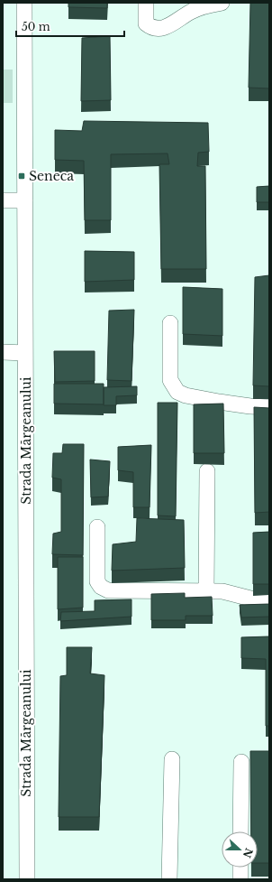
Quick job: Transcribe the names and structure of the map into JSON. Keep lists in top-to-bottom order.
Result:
{
  "streets": {
    "street": ["Strada Mărgeanului"]
  },
  "places": {
    "transit": ["Seneca"]
  },
  "scale_bar": "50 m",
  "north": "right"
}
